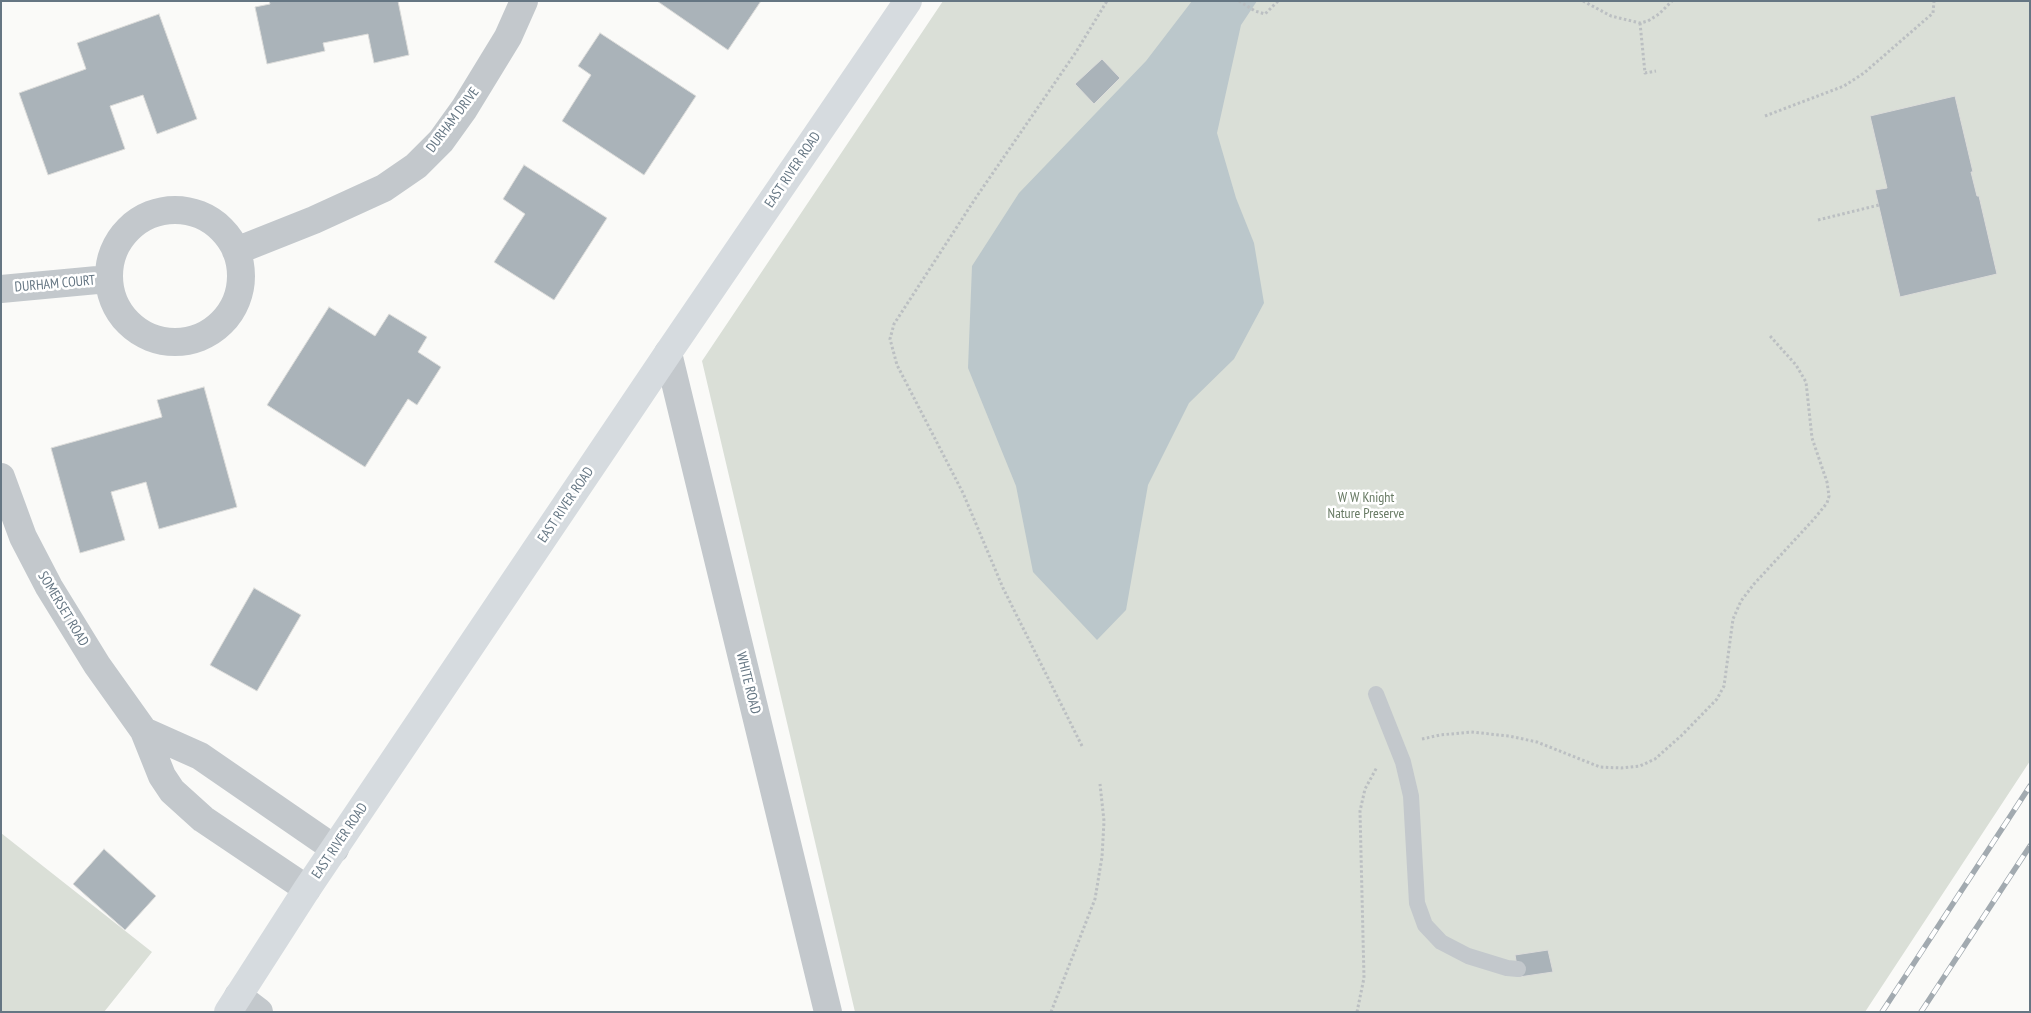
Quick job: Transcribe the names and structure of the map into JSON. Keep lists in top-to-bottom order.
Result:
{
  "streets": {
    "main road": ["EAST RIVER ROAD"],
    "street": [
      "DURHAM DRIVE",
      "DURHAM COURT",
      "SOMERSET ROAD",
      "WHITE ROAD"
    ]
  },
  "crossings": [
    ["DURHAM DRIVE", "DURHAM COURT"],
    ["EAST RIVER ROAD", "SOMERSET ROAD"],
    ["EAST RIVER ROAD", "WHITE ROAD"]
  ],
  "parks": ["W W Knight Nature Preserve"]
}
